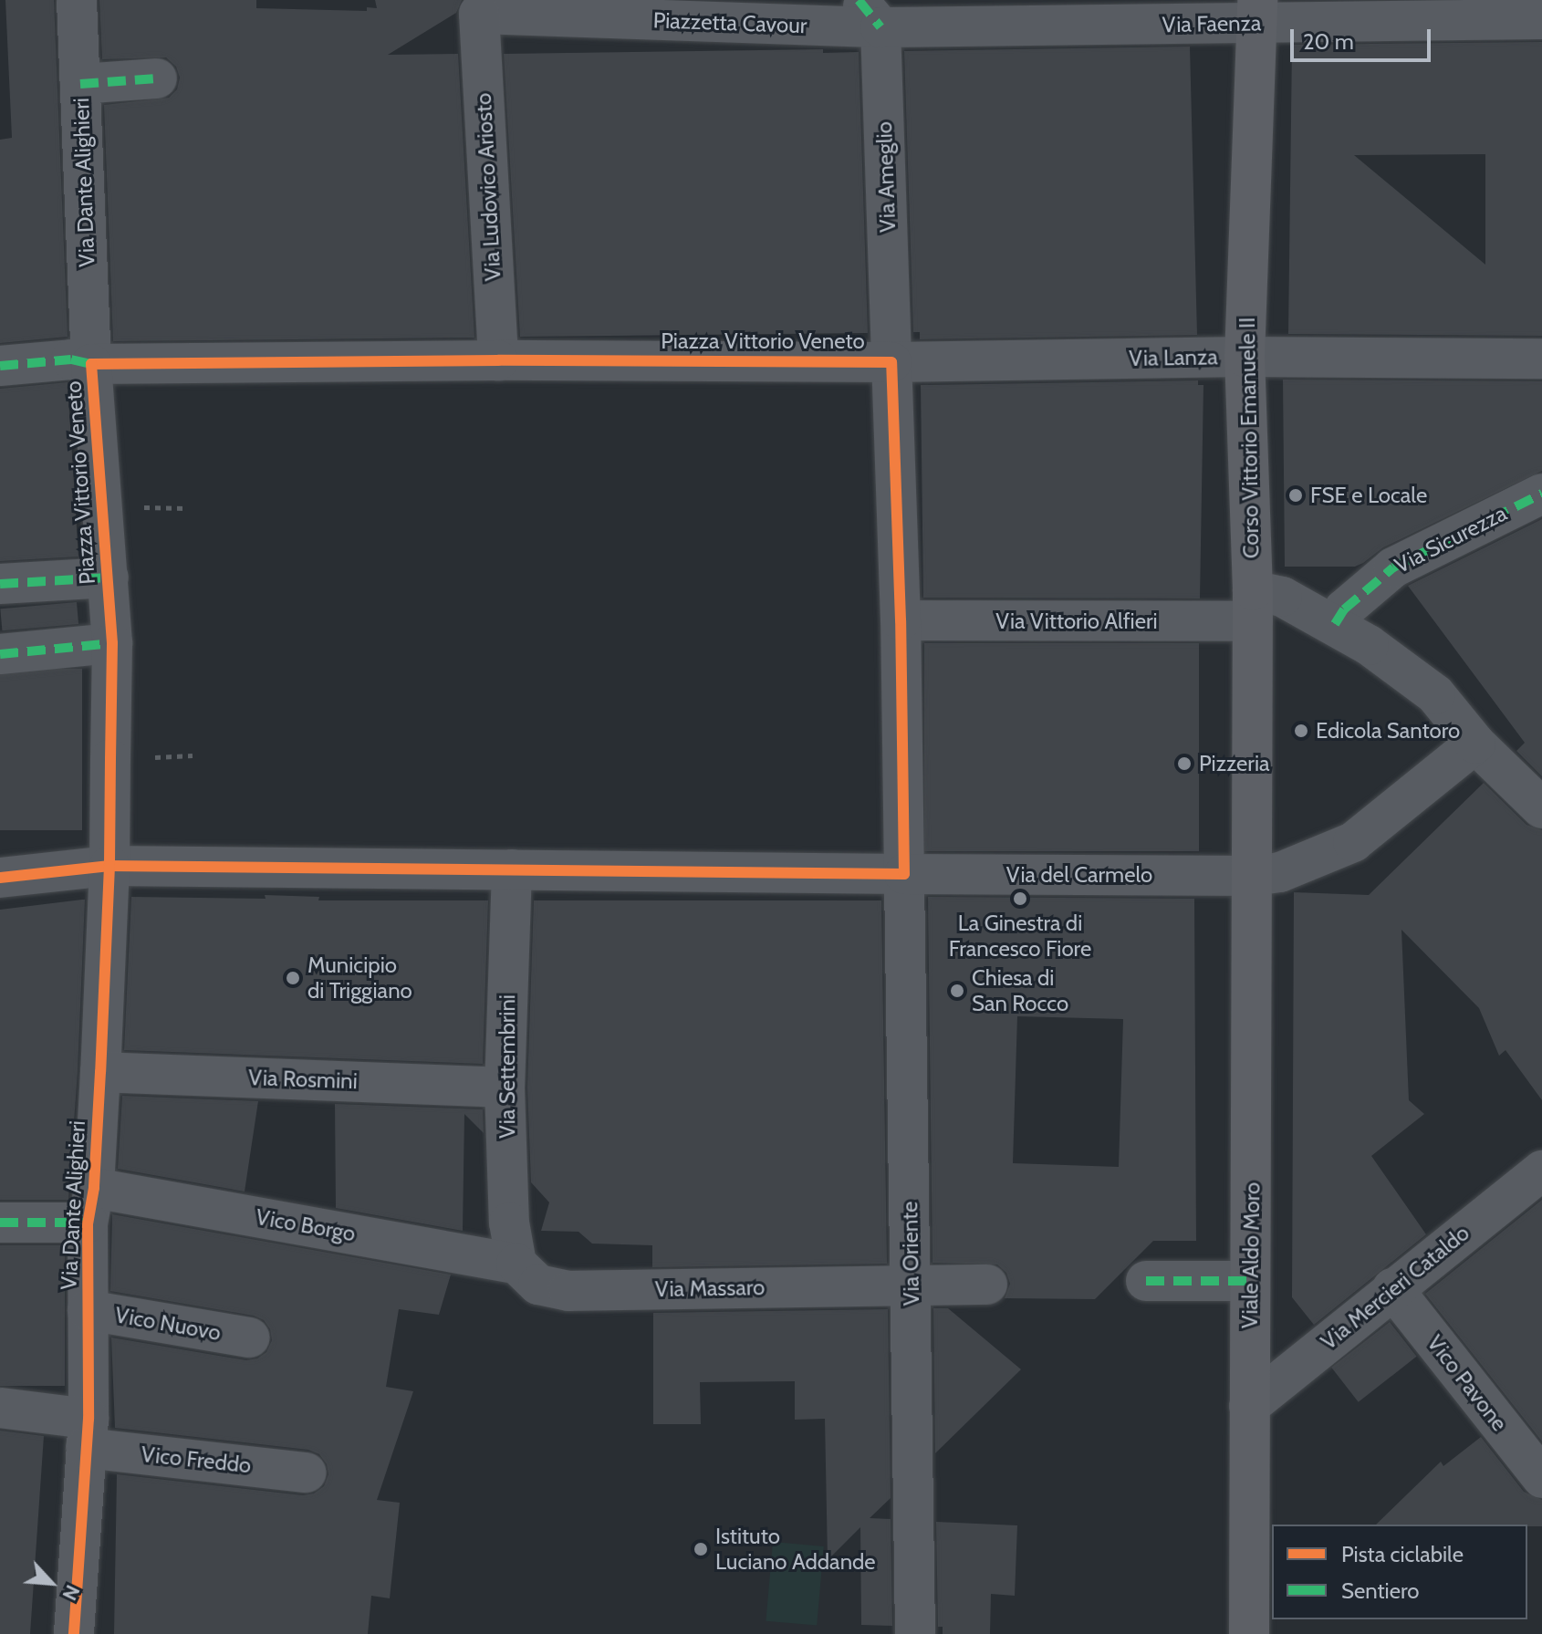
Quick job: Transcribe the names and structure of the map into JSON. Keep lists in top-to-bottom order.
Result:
{
  "streets": {
    "street": [
      "Piazzetta Cavour",
      "Via Faenza",
      "Via Ameglio",
      "Via Dante Alighieri",
      "Via Ludovico Ariosto",
      "Piazza Vittorio Veneto",
      "Via Lanza",
      "Corso Vittorio Emanuele II",
      "Via Sicurezza",
      "Via Vittorio Alfieri",
      "Via del Carmelo",
      "Via Settembrini",
      "Via Rosmini",
      "Vico Borgo",
      "Via Oriente",
      "Viale Aldo Moro",
      "Via Mercieri Cataldo",
      "Via Massaro",
      "Vico Nuovo",
      "Vico Pavone",
      "Vico Freddo"
    ]
  },
  "crossings": [
    ["Piazzetta Cavour", "Via Faenza"],
    ["Piazzetta Cavour", "Via Ameglio"],
    ["Piazzetta Cavour", "Via Ludovico Ariosto"],
    ["Via Faenza", "Via Ameglio"],
    ["Via Faenza", "Corso Vittorio Emanuele II"],
    ["Via Ameglio", "Piazza Vittorio Veneto"],
    ["Via Ameglio", "Via Lanza"],
    ["Via Dante Alighieri", "Piazza Vittorio Veneto"],
    ["Via Dante Alighieri", "Via Rosmini"],
    ["Via Dante Alighieri", "Vico Borgo"],
    ["Via Dante Alighieri", "Vico Nuovo"],
    ["Via Dante Alighieri", "Vico Freddo"],
    ["Via Ludovico Ariosto", "Piazza Vittorio Veneto"],
    ["Piazza Vittorio Veneto", "Via Lanza"],
    ["Piazza Vittorio Veneto", "Via Vittorio Alfieri"],
    ["Piazza Vittorio Veneto", "Via del Carmelo"],
    ["Piazza Vittorio Veneto", "Via Oriente"],
    ["Via Lanza", "Corso Vittorio Emanuele II"],
    ["Corso Vittorio Emanuele II", "Via Vittorio Alfieri"],
    ["Corso Vittorio Emanuele II", "Via del Carmelo"],
    ["Corso Vittorio Emanuele II", "Viale Aldo Moro"],
    ["Via Sicurezza", "Via Vittorio Alfieri"],
    ["Via Vittorio Alfieri", "Via del Carmelo"],
    ["Via del Carmelo", "Via Oriente"],
    ["Via del Carmelo", "Viale Aldo Moro"],
    ["Via Settembrini", "Via Rosmini"],
    ["Via Settembrini", "Vico Borgo"],
    ["Via Settembrini", "Via Massaro"],
    ["Vico Borgo", "Via Massaro"],
    ["Via Oriente", "Via Massaro"],
    ["Viale Aldo Moro", "Via Mercieri Cataldo"],
    ["Via Mercieri Cataldo", "Vico Pavone"]
  ],
  "places": [
    "FSE e Locale",
    "Edicola Santoro",
    "Pizzeria",
    "La Ginestra di Francesco Fiore",
    "Municipio di Triggiano",
    "Chiesa di San Rocco",
    "Istituto Luciano Addande"
  ],
  "legend": ["Pista ciclabile", "Sentiero"],
  "scale_bar": "20 m",
  "north": "bottom right"
}
